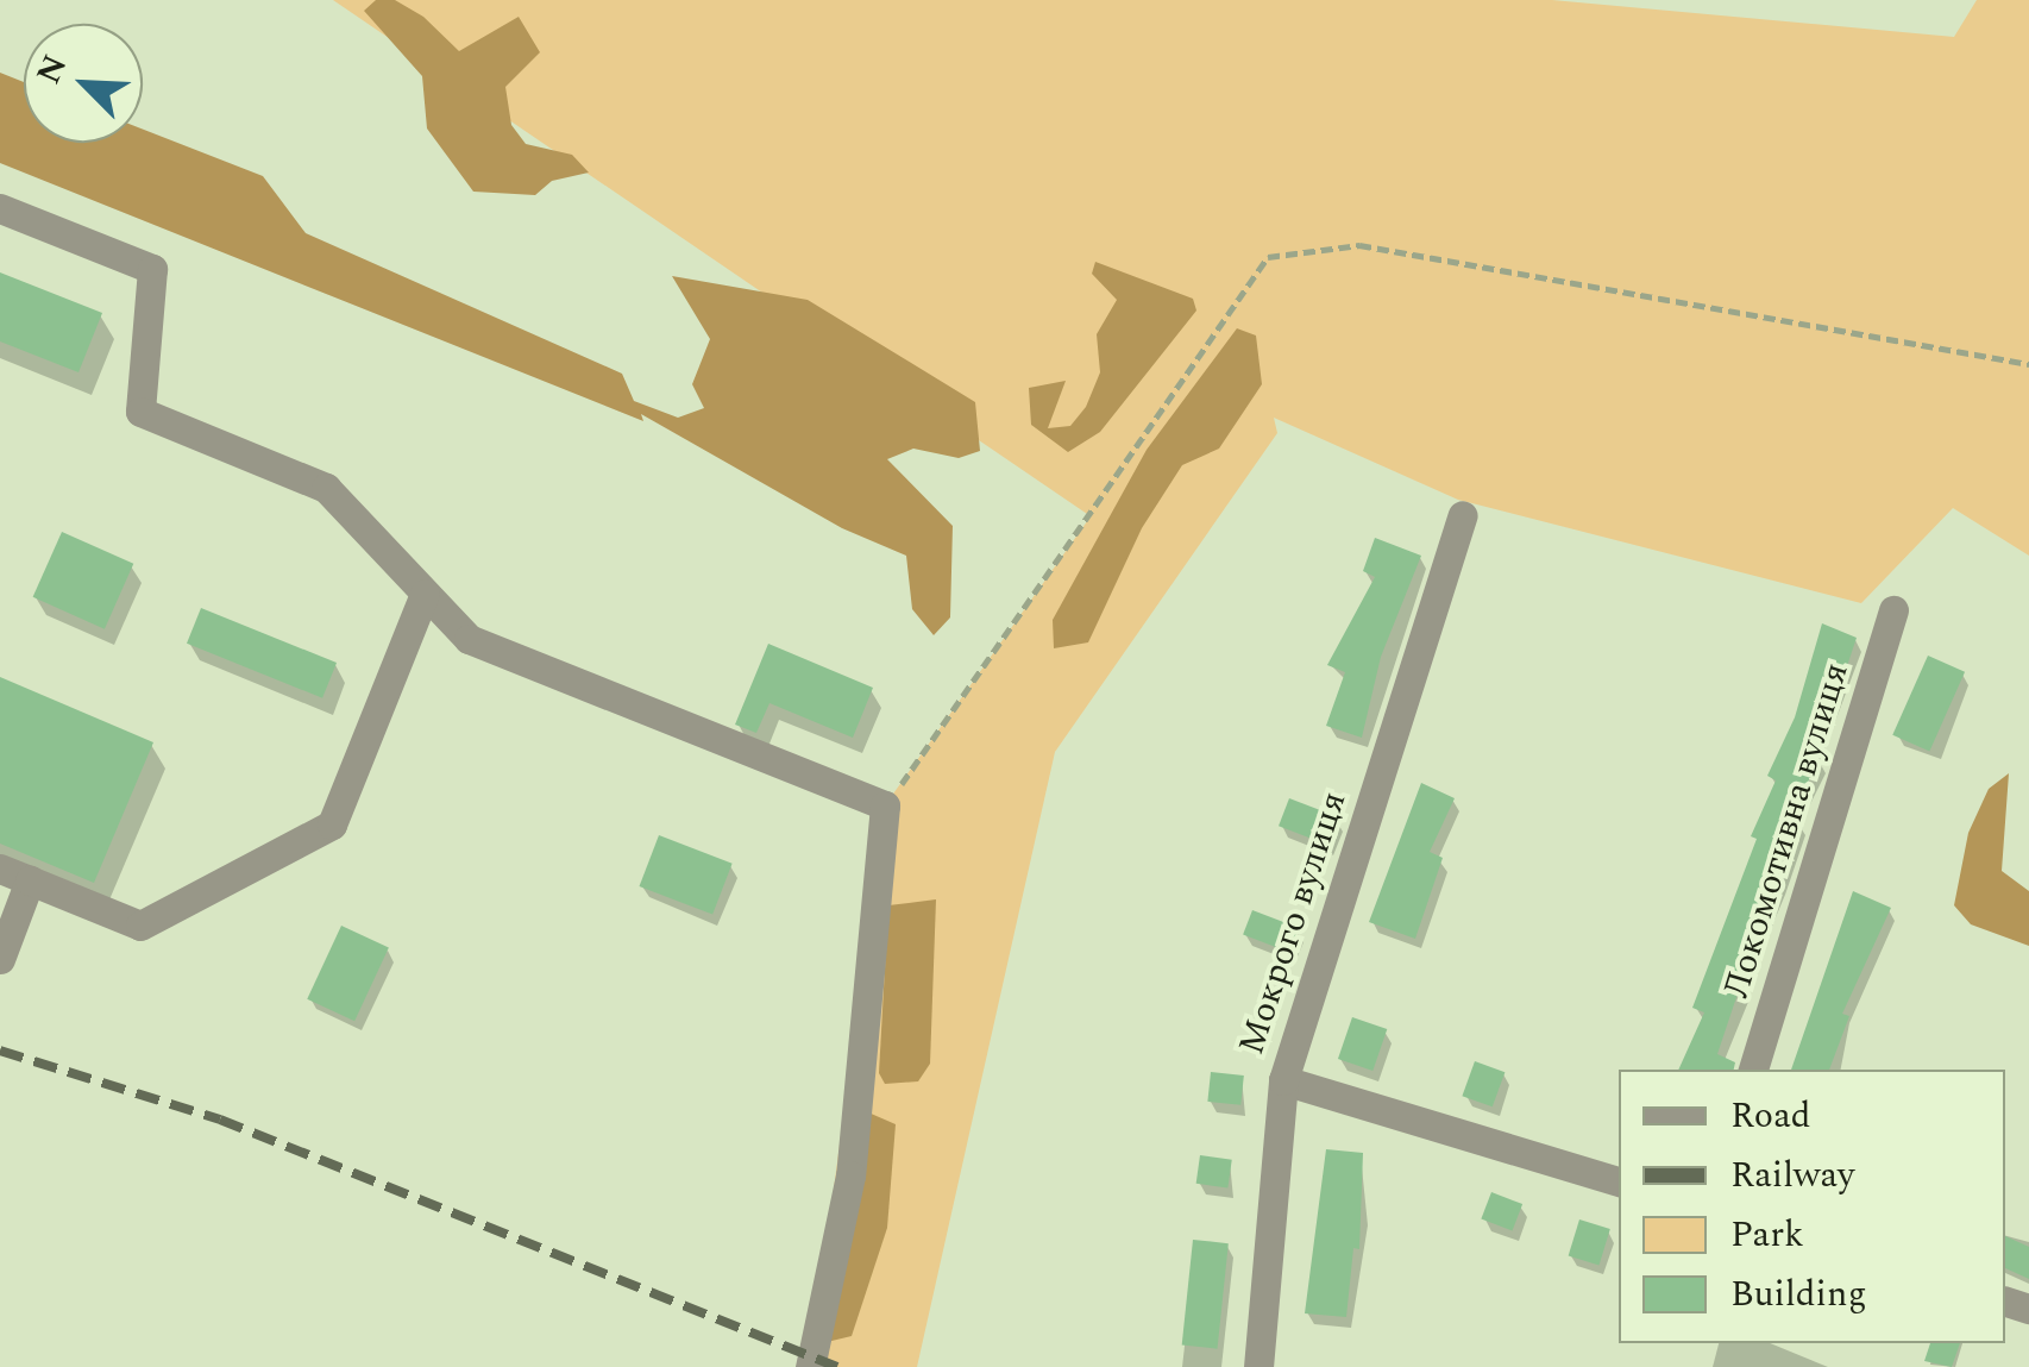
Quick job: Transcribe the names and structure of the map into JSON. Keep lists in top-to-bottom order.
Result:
{
  "streets": {
    "street": ["Локомотивна вулиця", "Мокрого вулиця"]
  },
  "legend": [
    "Road",
    "Railway",
    "Park",
    "Building"
  ],
  "north": "top left"
}
